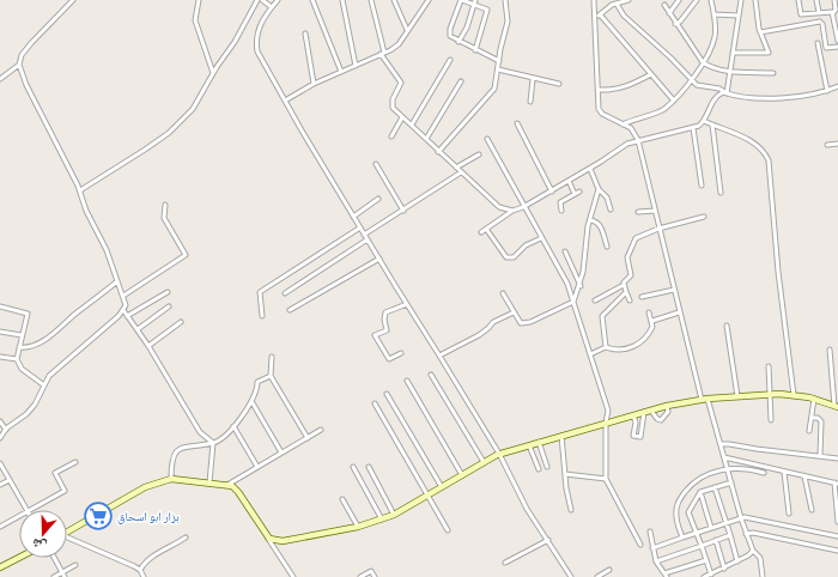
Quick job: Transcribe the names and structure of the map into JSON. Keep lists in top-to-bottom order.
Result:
{
  "places": {
    "supermarket": ["بزار ابو اسحاق"]
  },
  "north": "bottom"
}
